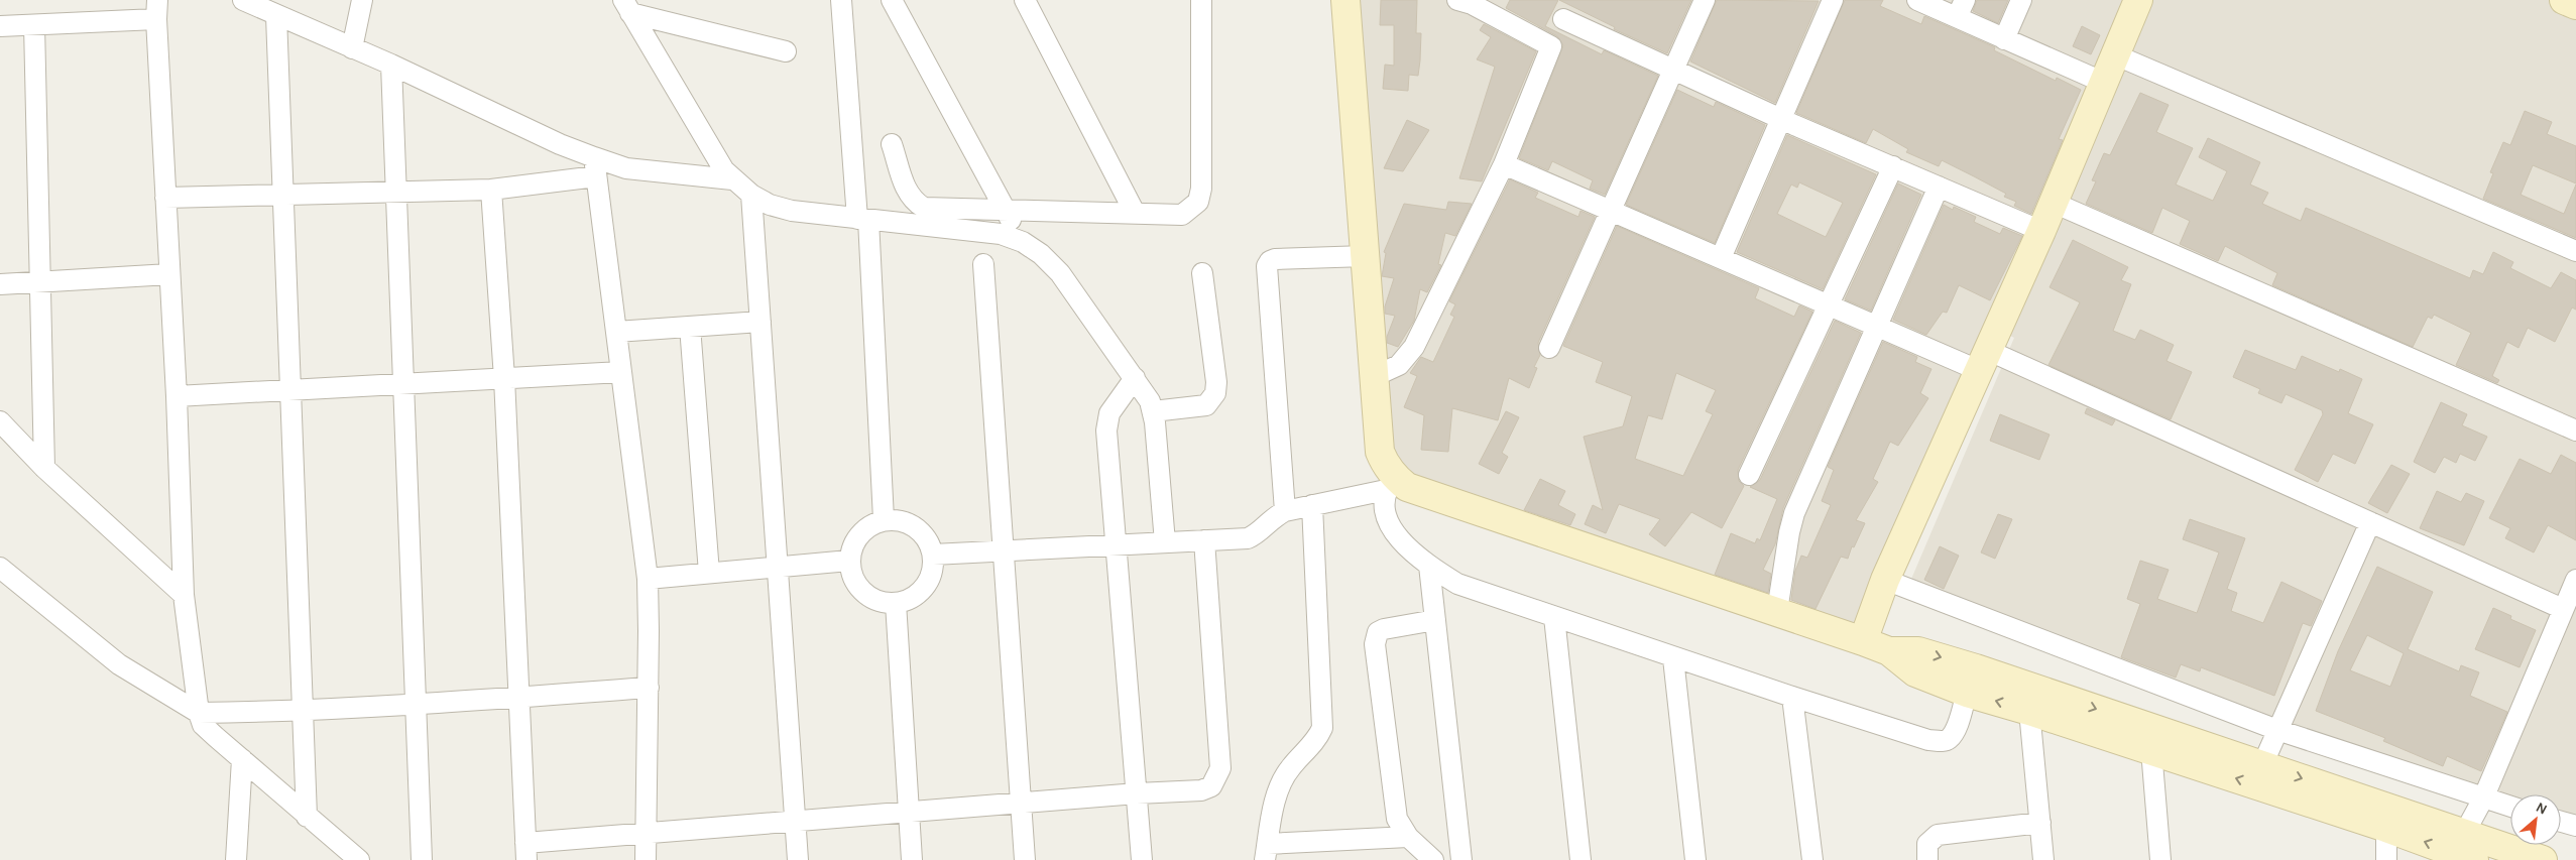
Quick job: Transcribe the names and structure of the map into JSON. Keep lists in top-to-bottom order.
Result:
{
  "north": "top right"
}
